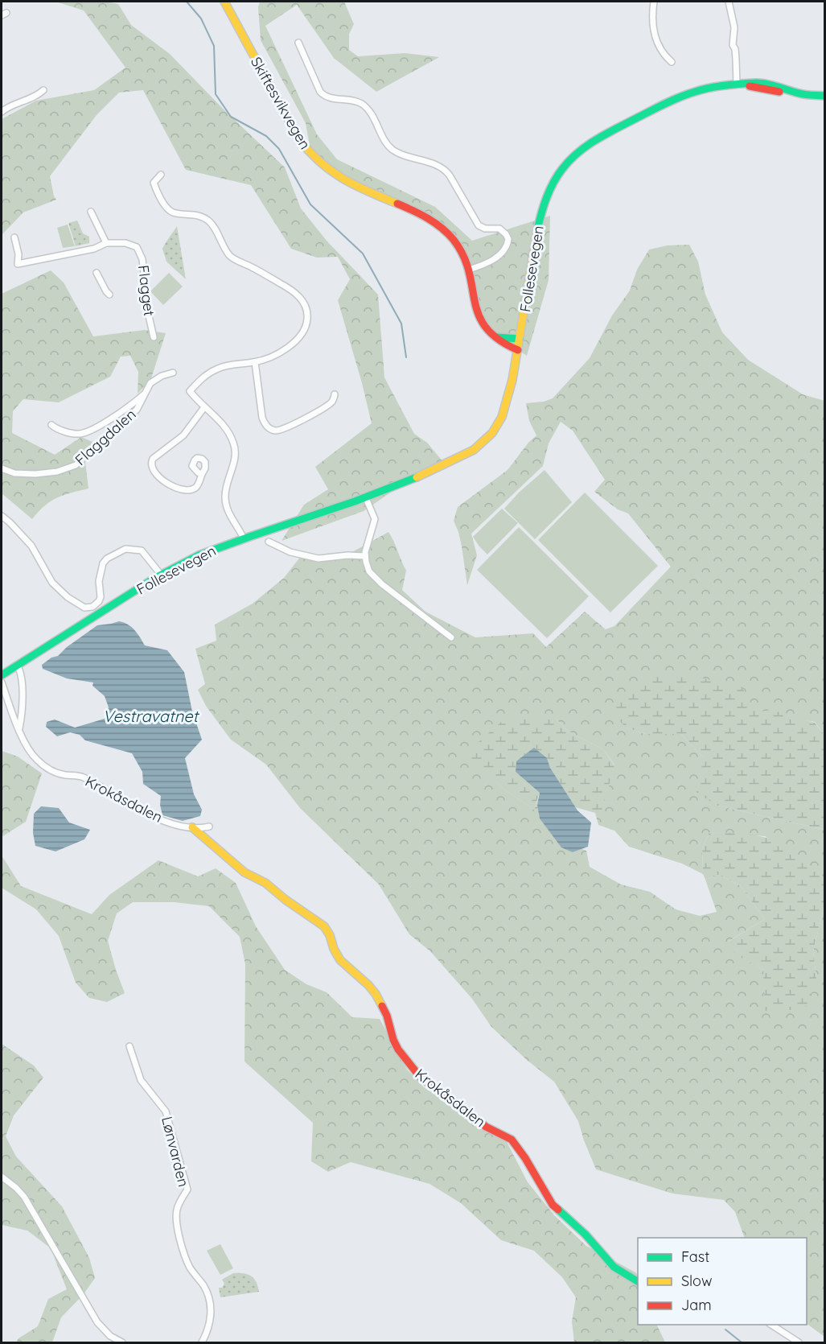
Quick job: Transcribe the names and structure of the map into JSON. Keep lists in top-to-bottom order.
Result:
{
  "streets": {
    "main road": ["Skiftesvikvegen", "Follesevegen", "Krokåsdalen"],
    "street": ["Flagget", "Flaggdalen", "Lønvarden"]
  },
  "crossings": [
    ["Skiftesvikvegen", "Follesevegen"]
  ],
  "water": ["Vestravatnet"],
  "legend": ["Fast", "Slow", "Jam"]
}
